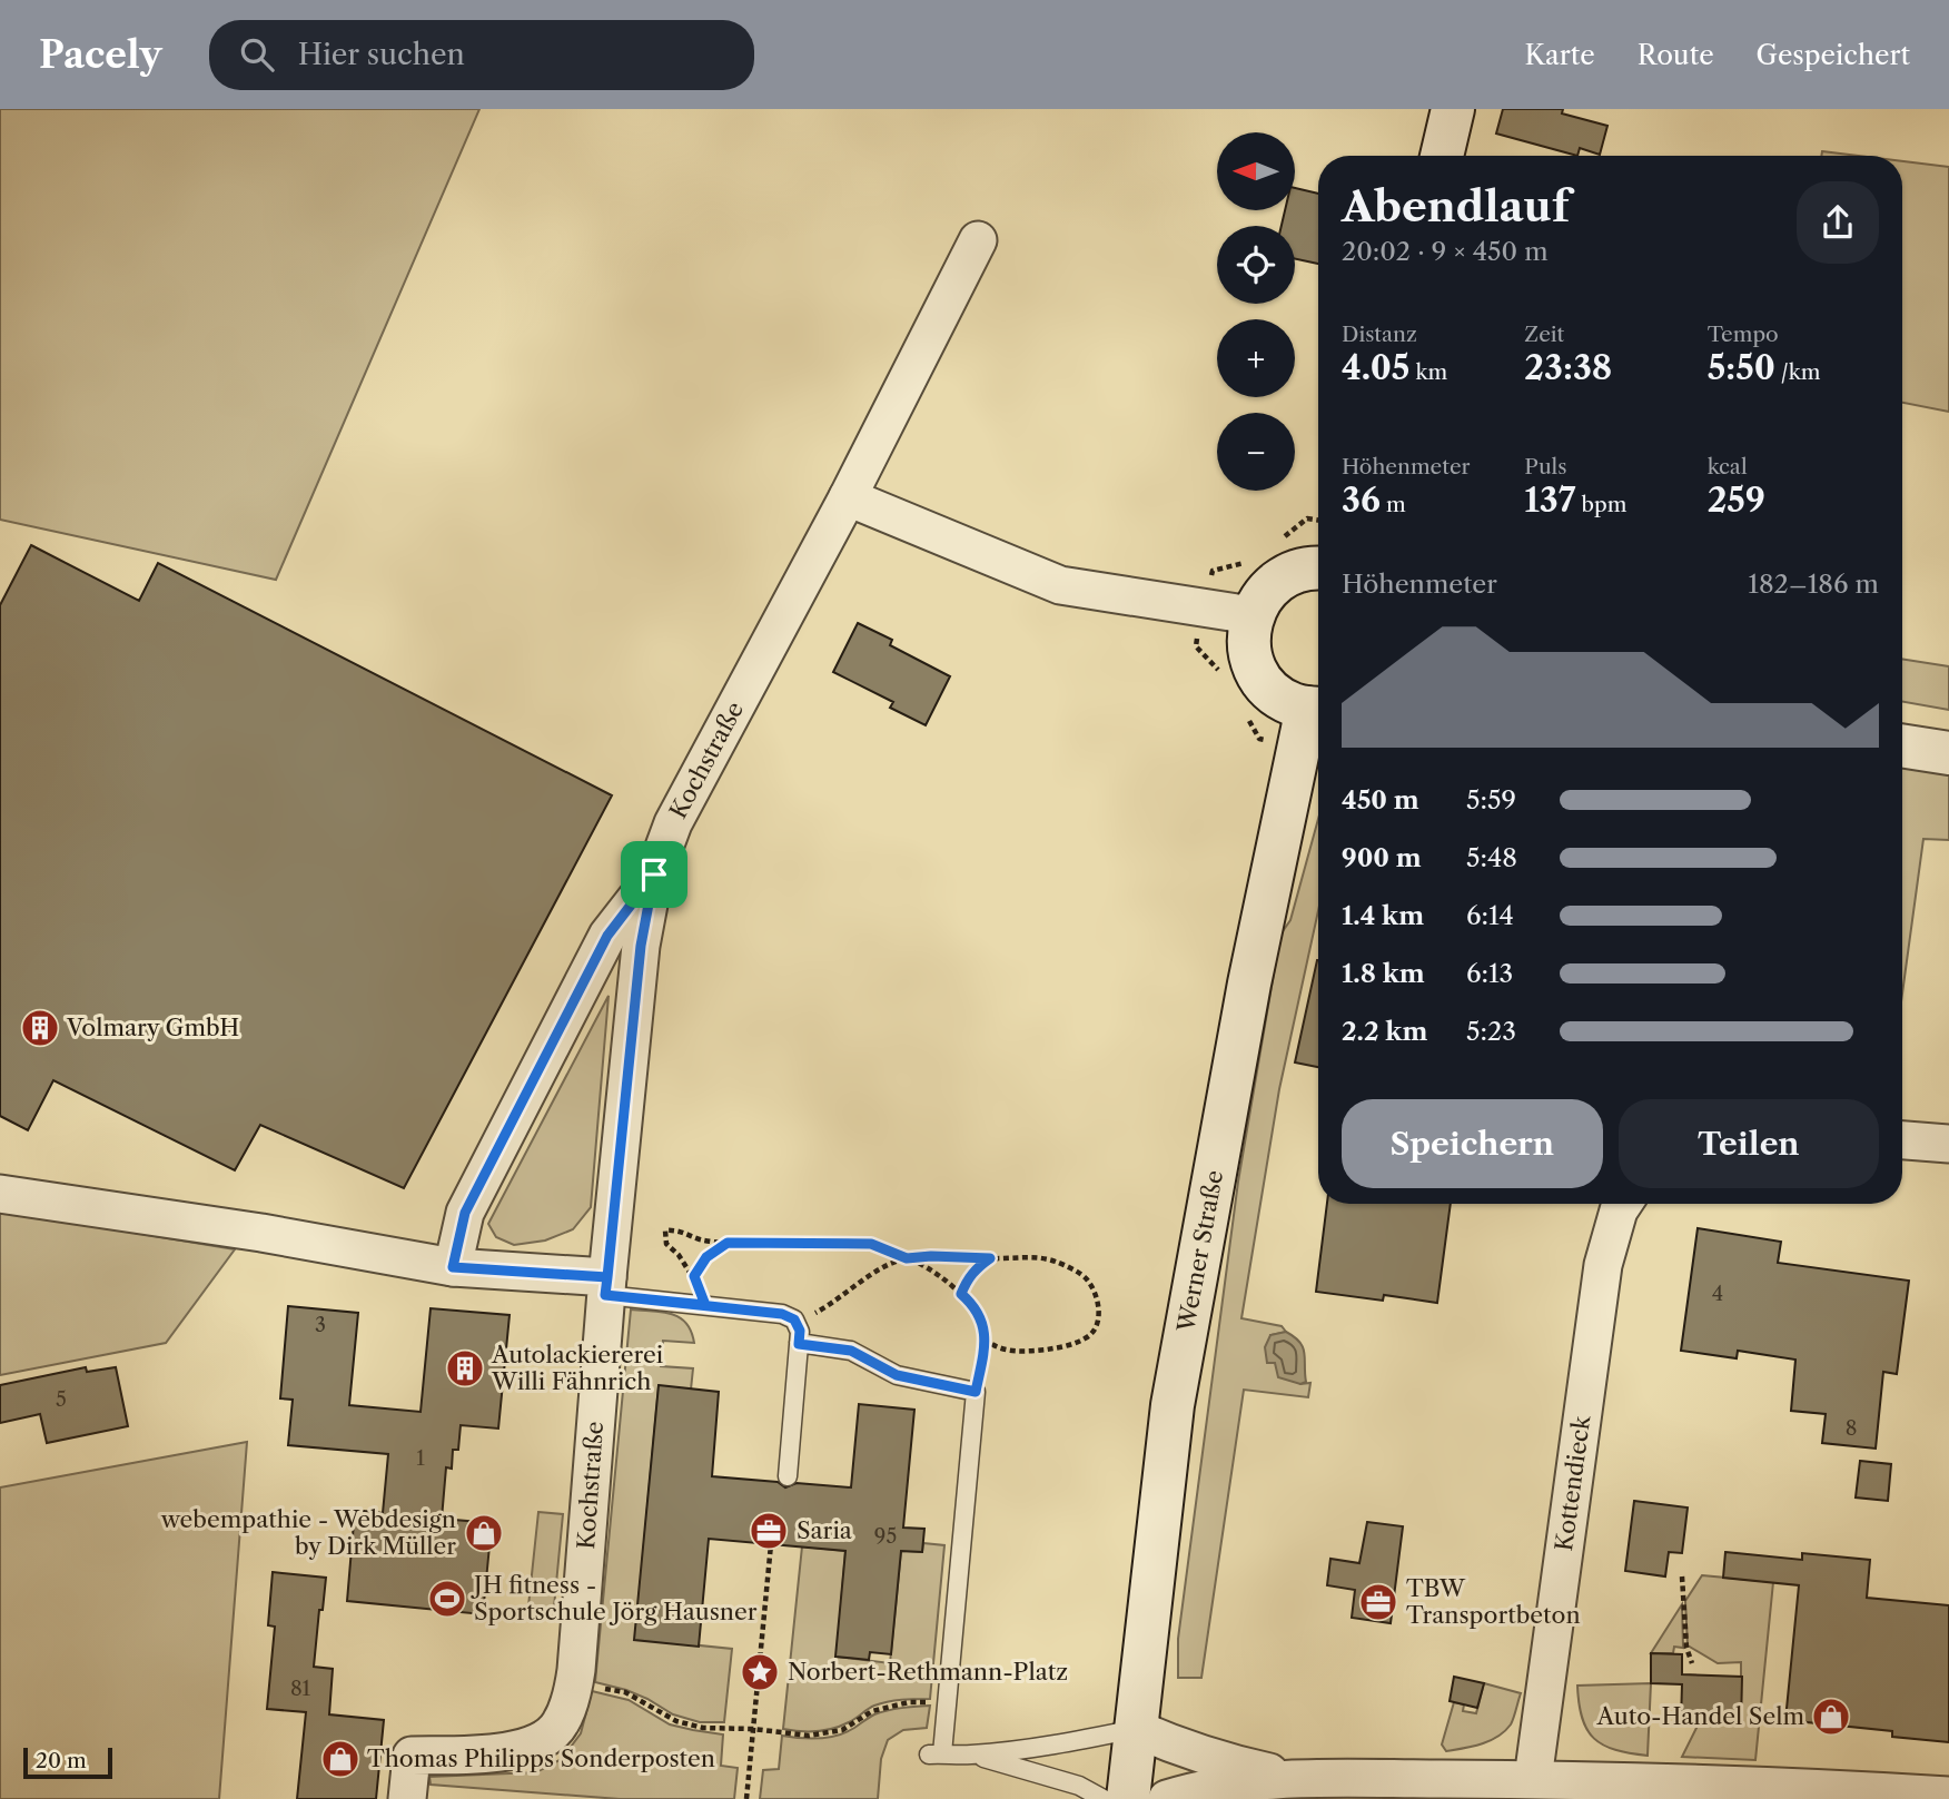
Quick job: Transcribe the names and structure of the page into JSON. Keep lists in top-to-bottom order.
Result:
{
  "streets": {
    "main road": ["Werner Straße"],
    "street": ["Kochstraße", "Kottendieck"]
  },
  "places": {
    "building": ["Volmary GmbH", "Autolackiererei Willi Fähnrich"],
    "office": ["Saria", "TBW Transportbeton"],
    "shop": ["webempathie - Webdesign by Dirk Müller", "Auto-Handel Selm", "Thomas Philipps Sonderposten"],
    "sports": ["JH fitness - Sportschule Jörg Hausner"],
    "place": ["Norbert-Rethmann-Platz"]
  },
  "house_numbers": [
    "4",
    "3",
    "5",
    "8",
    "1",
    "95",
    "81"
  ],
  "scale_bar": "20 m",
  "north": "left",
  "page": {
    "header": "Pacely",
    "search": "Hier suchen",
    "nav": ["Karte", "Route", "Gespeichert"],
    "map_buttons": ["+", "−"],
    "heading": ["Abendlauf", "20:02 · 9 × 450 m"],
    "stats": [
      ["Distanz", "4.05 km"],
      ["Zeit", "23:38"],
      ["Tempo", "5:50 /km"],
      ["Höhenmeter", "36 m"],
      ["Puls", "137 bpm"],
      ["kcal", "259"]
    ],
    "chart": ["Höhenmeter", "182–186 m"],
    "list": [
      {
        "name": "450 m",
        "note": "5:59"
      },
      {
        "name": "900 m",
        "note": "5:48"
      },
      {
        "name": "1.4 km",
        "note": "6:14"
      },
      {
        "name": "1.8 km",
        "note": "6:13"
      },
      {
        "name": "2.2 km",
        "note": "5:23"
      }
    ],
    "buttons": ["Speichern", "Teilen"],
    "scale": "20 m"
  }
}
